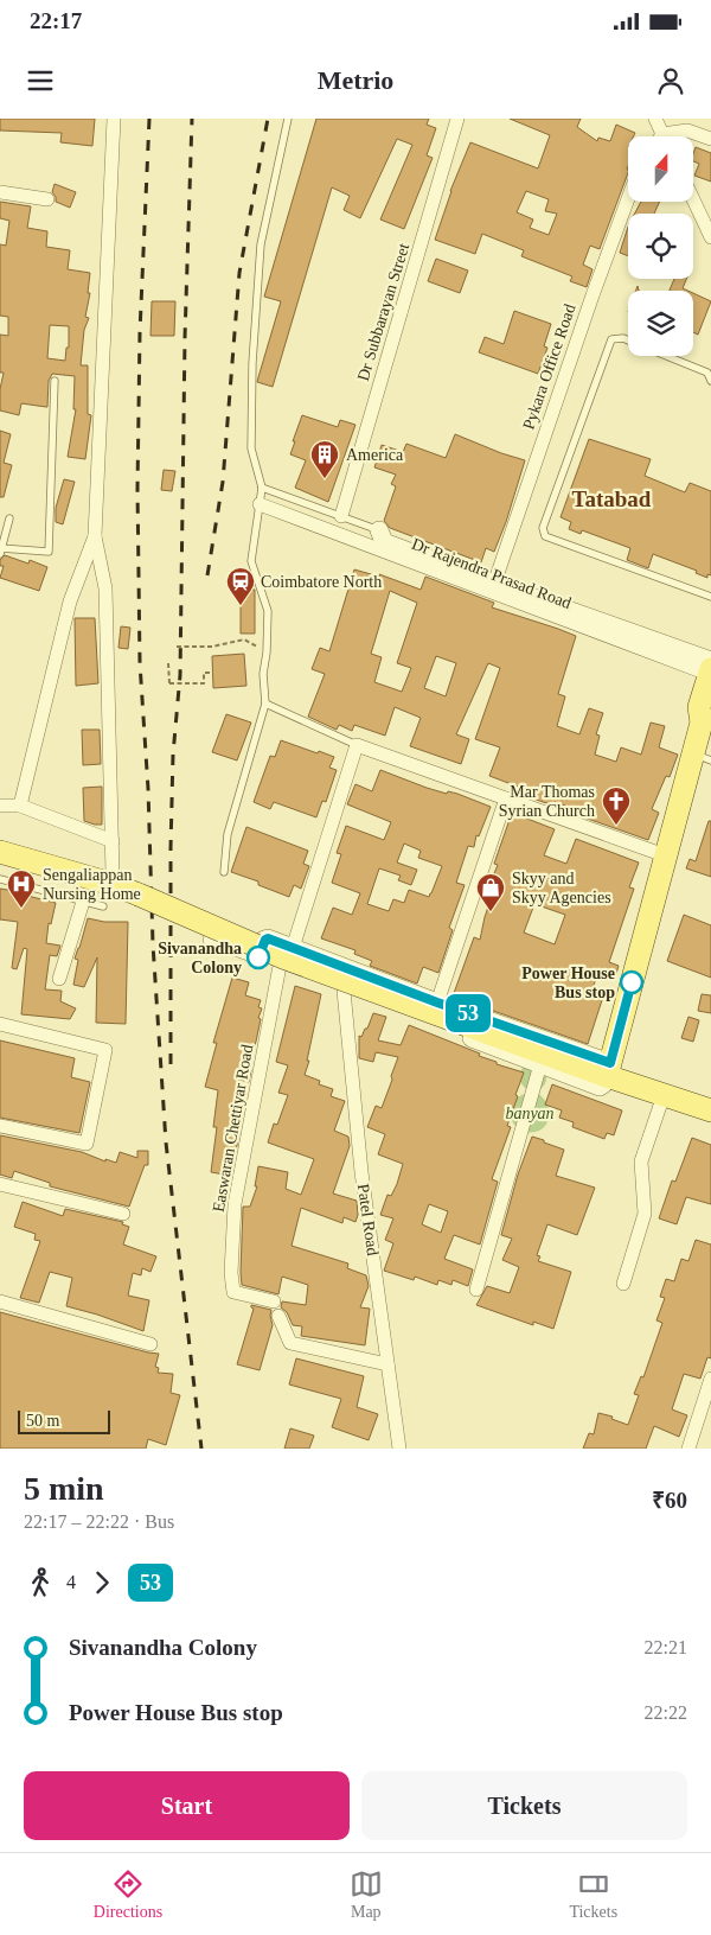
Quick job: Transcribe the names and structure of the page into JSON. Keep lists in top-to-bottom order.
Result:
{
  "streets": {
    "street": [
      "Dr Subbarayan Street",
      "Pykara Office Road",
      "Dr Rajendra Prasad Road",
      "Easwaran Chettiyar Road",
      "Patel Road"
    ]
  },
  "districts": ["Tatabad"],
  "parks": ["banyan"],
  "places": {
    "building": ["America"],
    "station": ["Coimbatore North"],
    "church": ["Mar Thomas Syrian Church"],
    "hospital": ["Sengaliappan Nursing Home"],
    "shop": ["Skyy and Skyy Agencies"],
    "other": ["Sivanandha Colony", "Power House Bus stop"]
  },
  "lines": ["bus line 53"],
  "scale_bar": "50 m",
  "north": "top",
  "page": {
    "status": "22:17",
    "header": "Metrio",
    "on_map": "53",
    "scale": "50 m",
    "heading": ["5 min", "22:17 – 22:22 · Bus", "₹60"],
    "legs": ["4", "53"],
    "list": [
      {
        "name": "Sivanandha Colony",
        "value": "22:21"
      },
      {
        "name": "Power House Bus stop",
        "value": "22:22"
      }
    ],
    "buttons": ["Start", "Tickets"],
    "tabs": ["Directions", "Map", "Tickets"]
  }
}
